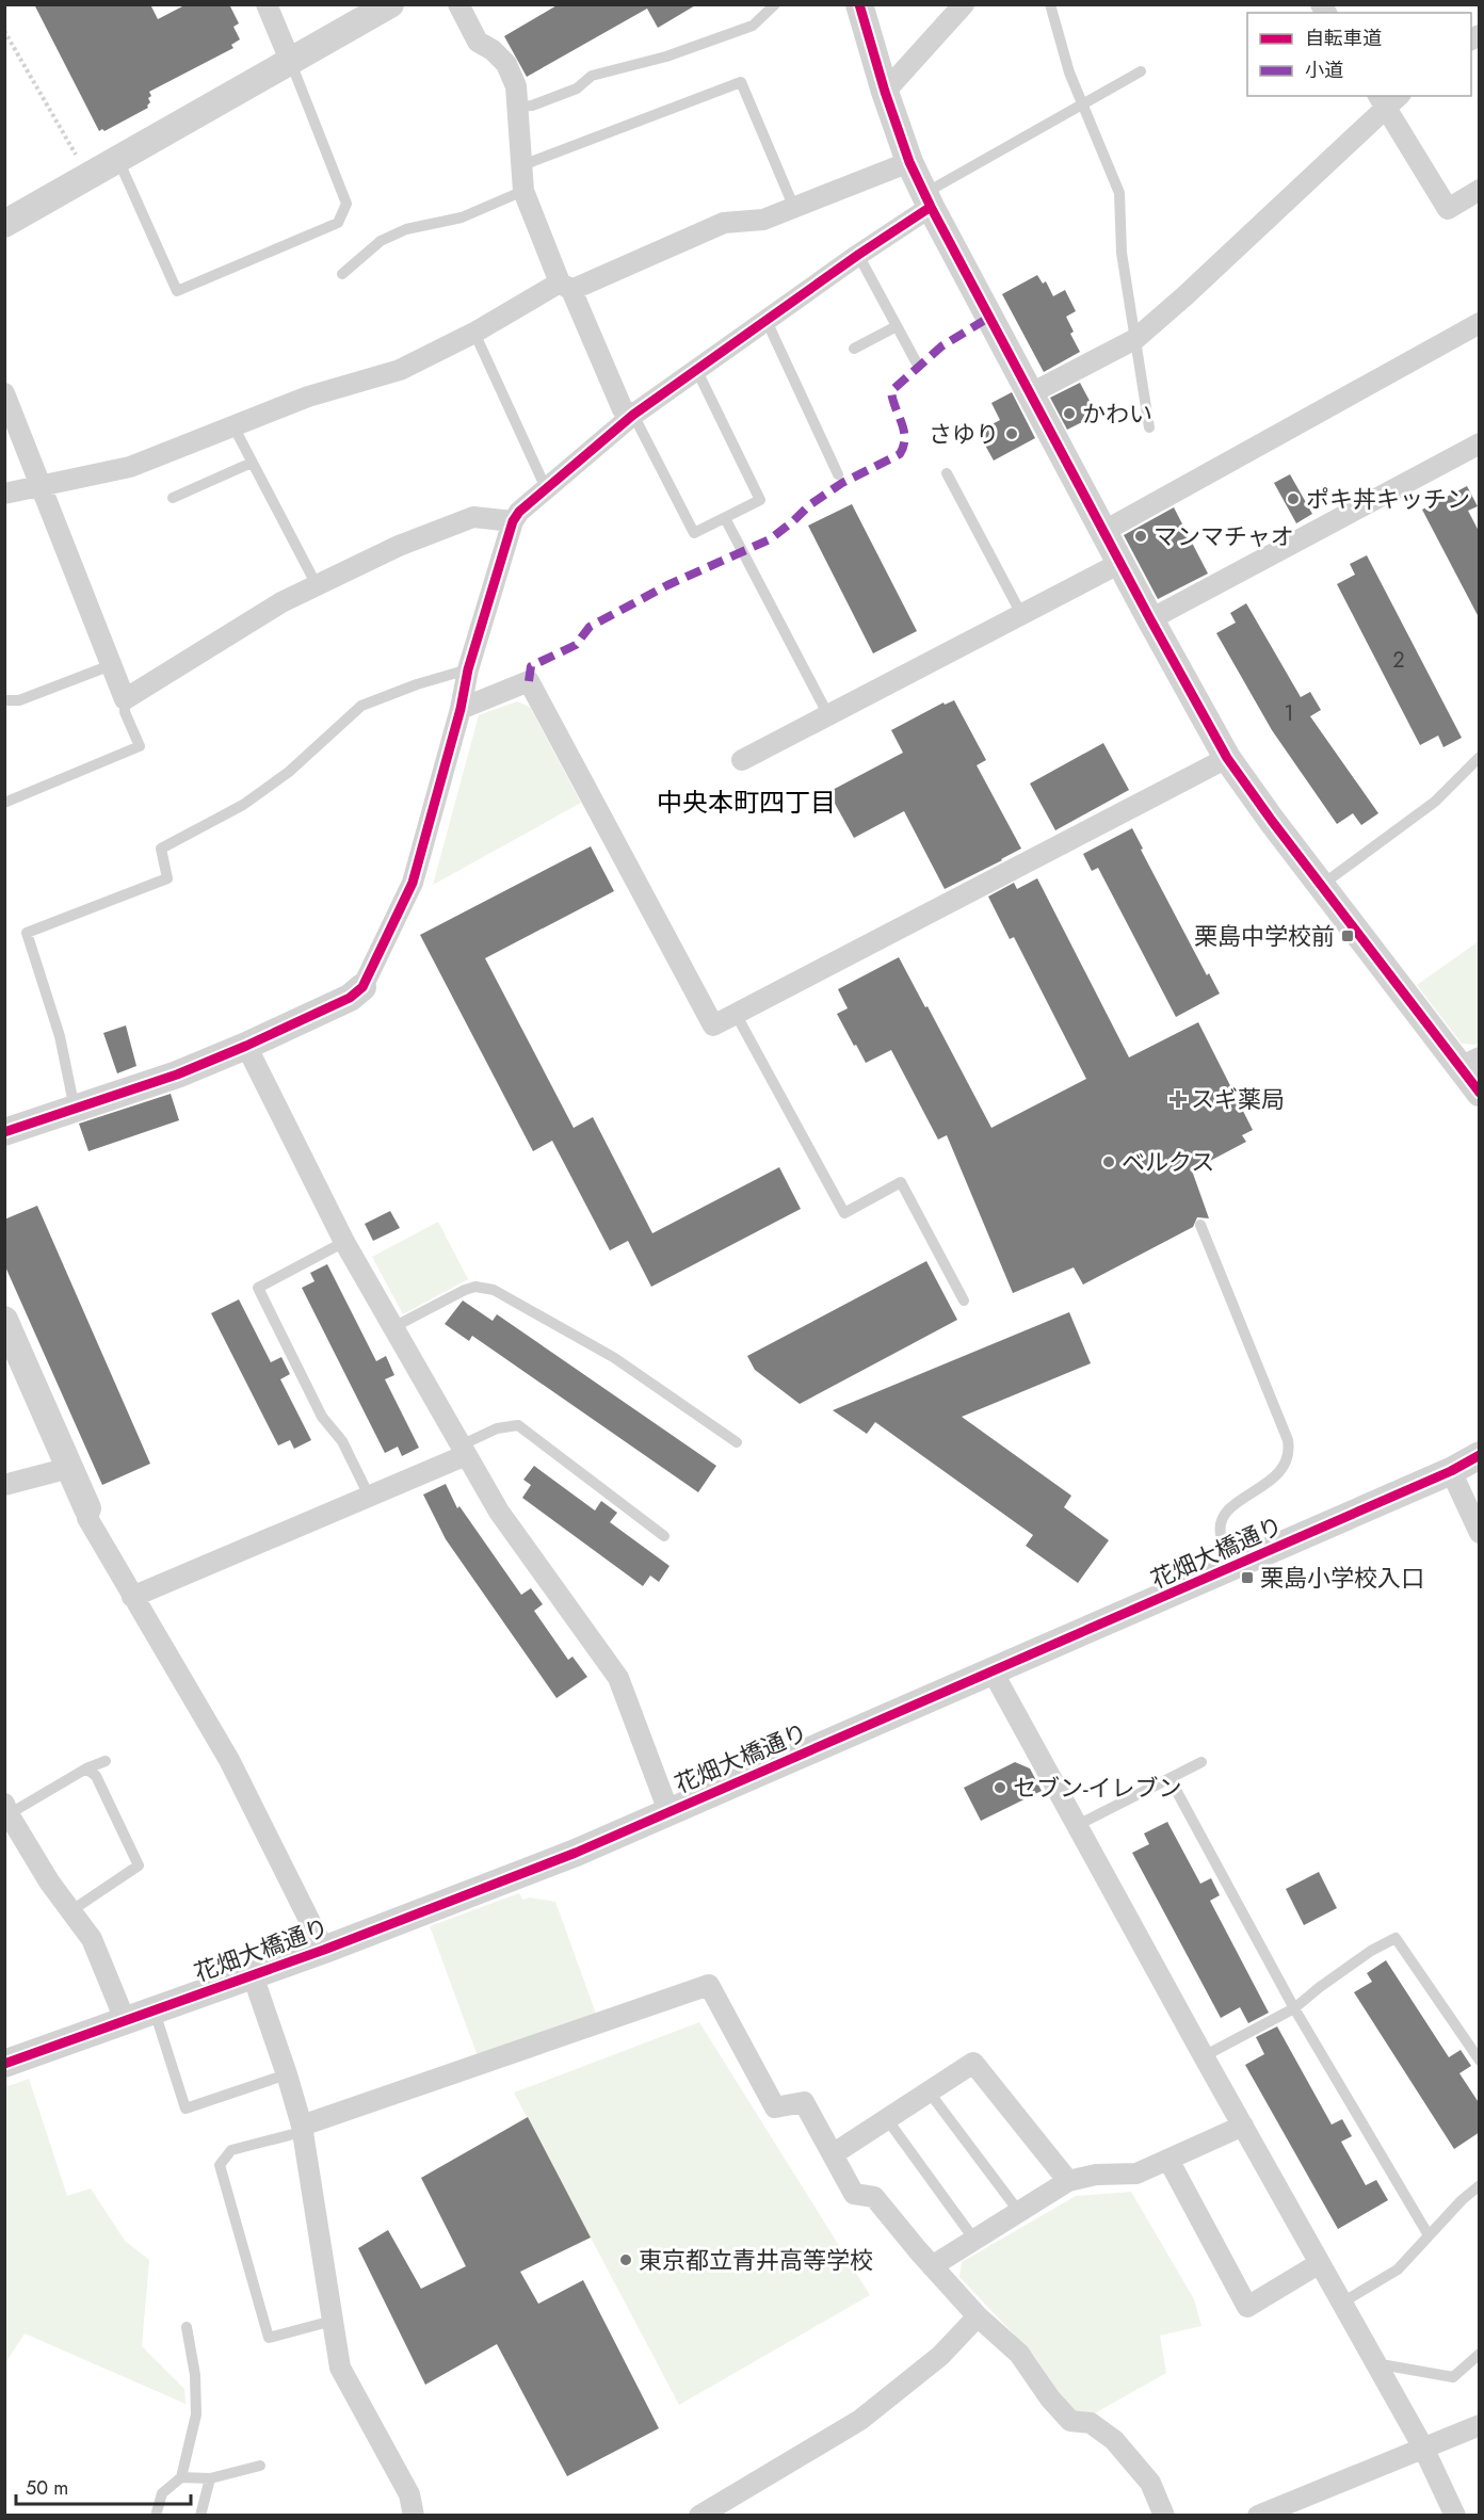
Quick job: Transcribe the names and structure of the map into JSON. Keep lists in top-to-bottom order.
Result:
{
  "streets": {
    "street": ["花畑大橋通り"]
  },
  "districts": ["中央本町四丁目"],
  "places": {
    "other": [
      "かわい",
      "さゆり",
      "ポキ丼キッチン",
      "マンマチャオ",
      "ベルクス",
      "セブン-イレブン",
      "東京都立青井高等学校"
    ],
    "transit": ["栗島中学校前", "栗島小学校入口"],
    "health": ["スギ薬局"]
  },
  "house_numbers": ["2", "1"],
  "legend": ["自転車道", "小道"],
  "scale_bar": "50 m"
}
